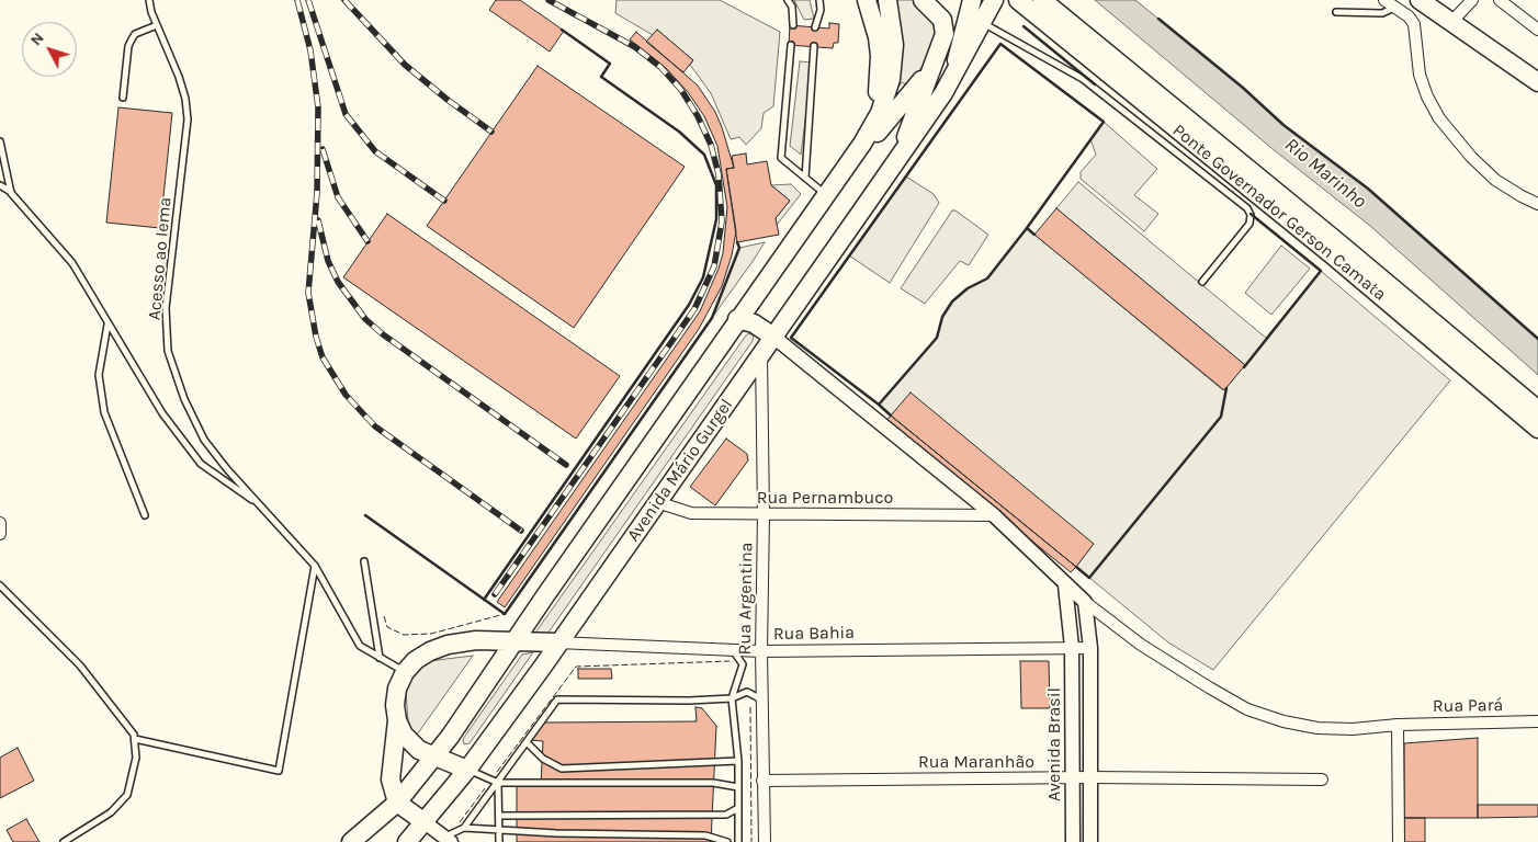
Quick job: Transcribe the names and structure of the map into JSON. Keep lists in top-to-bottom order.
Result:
{
  "streets": {
    "main road": ["Ponte Governador Gerson Camata", "Avenida Mário Gurgel"],
    "street": [
      "Rua Pernambuco",
      "Rua Argentina",
      "Rua Bahia",
      "Rua Pará",
      "Avenida Brasil",
      "Rua Maranhão"
    ],
    "lane": ["Acesso ao Iema"]
  },
  "crossings": [
    ["Avenida Mário Gurgel", "Rua Pernambuco"],
    ["Avenida Mário Gurgel", "Rua Argentina"],
    ["Avenida Mário Gurgel", "Rua Bahia"],
    ["Rua Pernambuco", "Rua Argentina"],
    ["Rua Argentina", "Rua Bahia"],
    ["Rua Argentina", "Rua Maranhão"],
    ["Rua Bahia", "Avenida Brasil"],
    ["Rua Pará", "Avenida Brasil"],
    ["Avenida Brasil", "Rua Maranhão"]
  ],
  "water": ["Rio Marinho"],
  "north": "top left"
}
